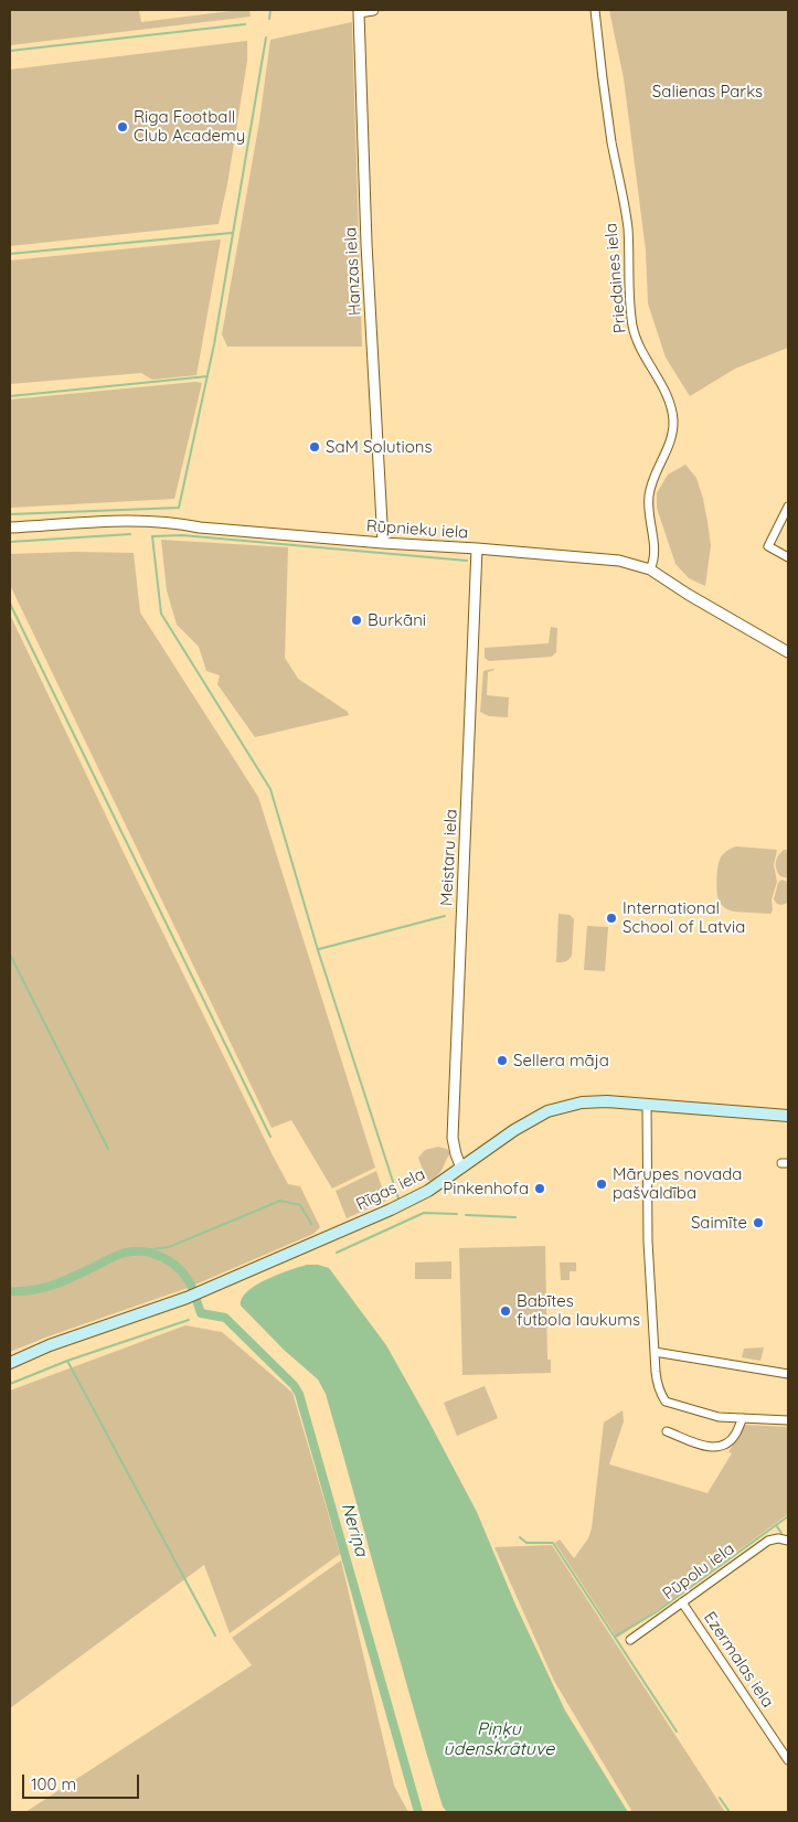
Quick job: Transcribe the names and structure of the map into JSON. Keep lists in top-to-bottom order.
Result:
{
  "streets": {
    "main road": ["Rīgas iela"],
    "street": [
      "Hanzas iela",
      "Priedaines iela",
      "Rūpnieku iela",
      "Meistaru iela",
      "Pūpolu iela",
      "Ezermalas iela"
    ]
  },
  "crossings": [
    ["Hanzas iela", "Rūpnieku iela"],
    ["Priedaines iela", "Rūpnieku iela"],
    ["Rūpnieku iela", "Meistaru iela"],
    ["Meistaru iela", "Rīgas iela"],
    ["Pūpolu iela", "Ezermalas iela"]
  ],
  "water": ["Neriņa", "Piņķu ūdenskrātuve"],
  "parks": ["Salienas Parks"],
  "places": [
    "Riga Football Club Academy",
    "SaM Solutions",
    "Burkāni",
    "International School of Latvia",
    "Sellera māja",
    "Mārupes novada pašvaldība",
    "Pinkenhofa",
    "Saimīte",
    "Babītes futbola laukums"
  ],
  "scale_bar": "100 m"
}
